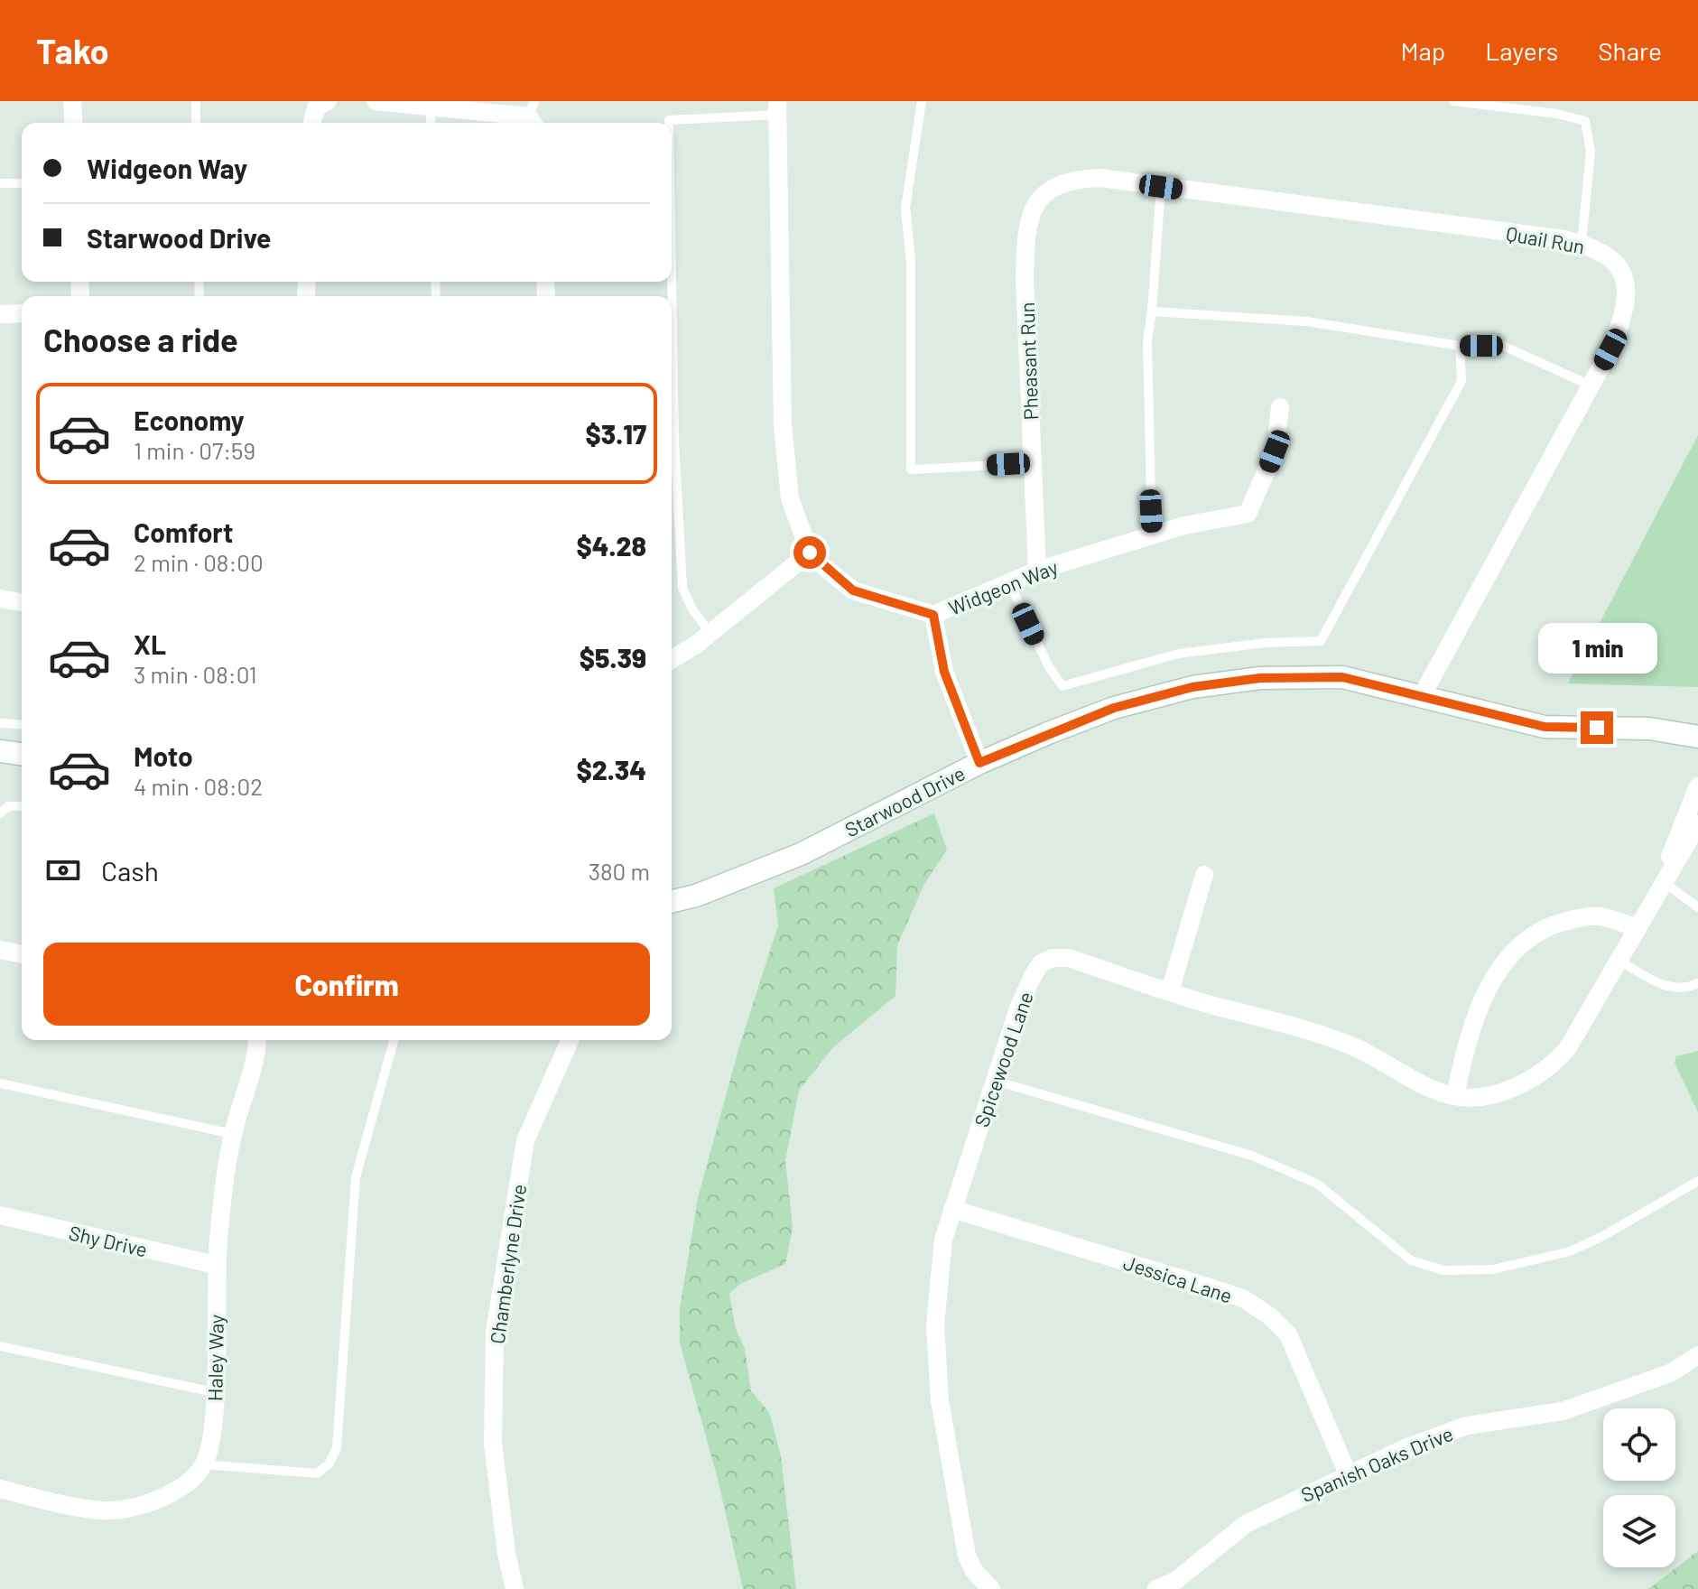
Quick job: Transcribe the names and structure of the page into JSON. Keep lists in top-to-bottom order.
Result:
{
  "streets": {
    "street": [
      "Quail Run",
      "Pheasant Run",
      "Widgeon Way",
      "Starwood Drive",
      "Spicewood Lane",
      "Shy Drive",
      "Chamberlyne Drive",
      "Jessica Lane",
      "Haley Way",
      "Spanish Oaks Drive"
    ]
  },
  "crossings": [
    ["Quail Run", "Pheasant Run"],
    ["Quail Run", "Starwood Drive"],
    ["Pheasant Run", "Widgeon Way"],
    ["Spicewood Lane", "Jessica Lane"],
    ["Shy Drive", "Haley Way"],
    ["Jessica Lane", "Spanish Oaks Drive"]
  ],
  "page": {
    "header": "Tako",
    "nav": ["Map", "Layers", "Share"],
    "banner": ["Widgeon Way", "Starwood Drive"],
    "heading": "Choose a ride",
    "list": [
      {
        "name": "Economy",
        "note": "1 min · 07:59",
        "value": "$3.17"
      },
      {
        "name": "Comfort",
        "note": "2 min · 08:00",
        "value": "$4.28"
      },
      {
        "name": "XL",
        "note": "3 min · 08:01",
        "value": "$5.39"
      },
      {
        "name": "Moto",
        "note": "4 min · 08:02",
        "value": "$2.34"
      }
    ],
    "bubble": "1 min",
    "pay": ["Cash", "380 m"],
    "buttons": "Confirm"
  }
}
